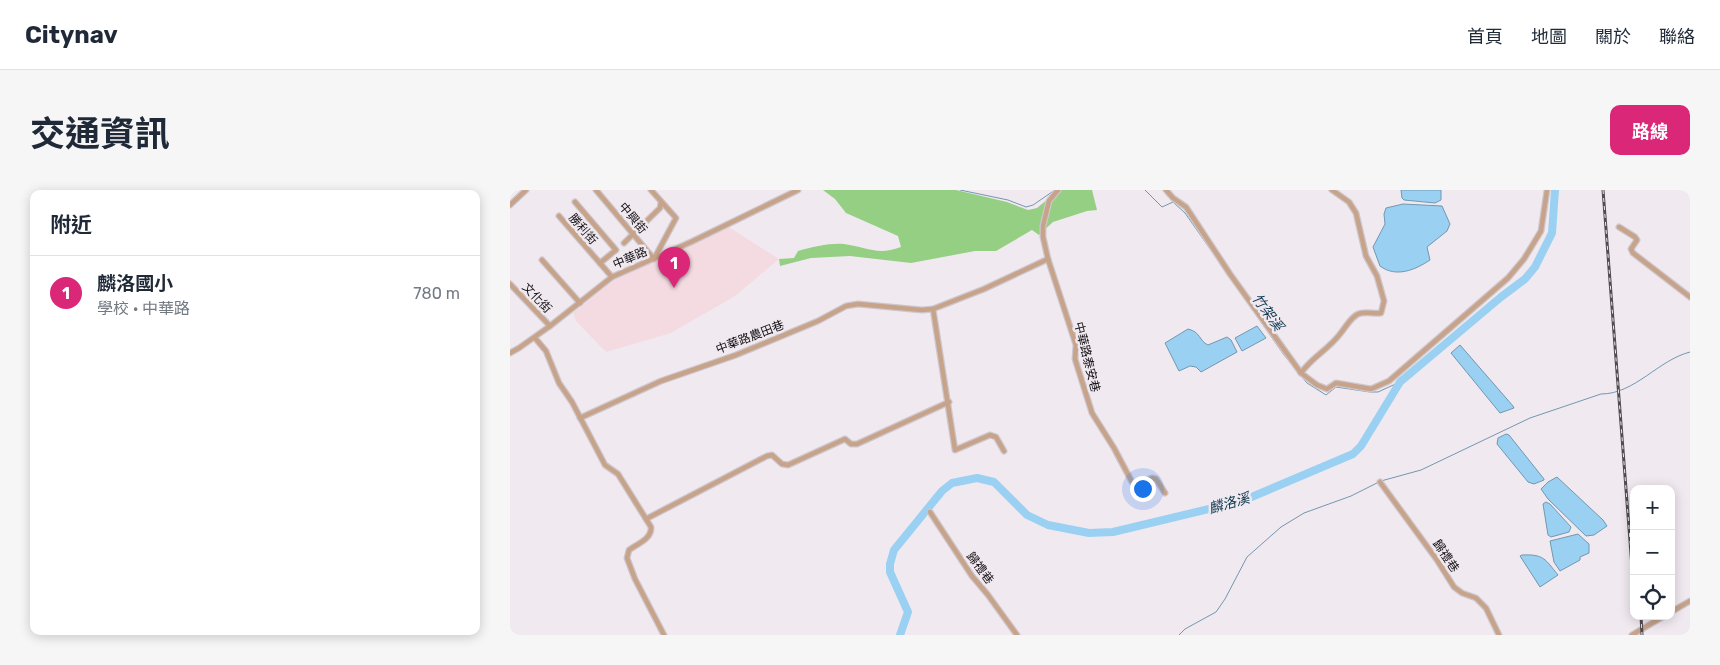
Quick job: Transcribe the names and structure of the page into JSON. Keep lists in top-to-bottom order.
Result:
{
  "streets": {
    "street": [
      "中興街",
      "勝利街",
      "中華路",
      "文化街",
      "中華路農田巷",
      "中華路泰安巷",
      "歸禮巷"
    ]
  },
  "crossings": [
    ["中興街", "中華路"],
    ["勝利街", "中華路"],
    ["中華路", "文化街"],
    ["中華路農田巷", "中華路泰安巷"]
  ],
  "water": ["竹架溪", "麟洛溪"],
  "page": {
    "header": "Citynav",
    "nav": [
      "首頁",
      "地圖",
      "關於",
      "聯絡"
    ],
    "title": "交通資訊",
    "buttons": "路線",
    "heading": "附近",
    "pins": "1",
    "list": [
      {
        "mark": "1",
        "name": "麟洛國小",
        "note": "學校 · 中華路",
        "value": "780 m"
      }
    ],
    "map_buttons": ["+", "−"]
  }
}
